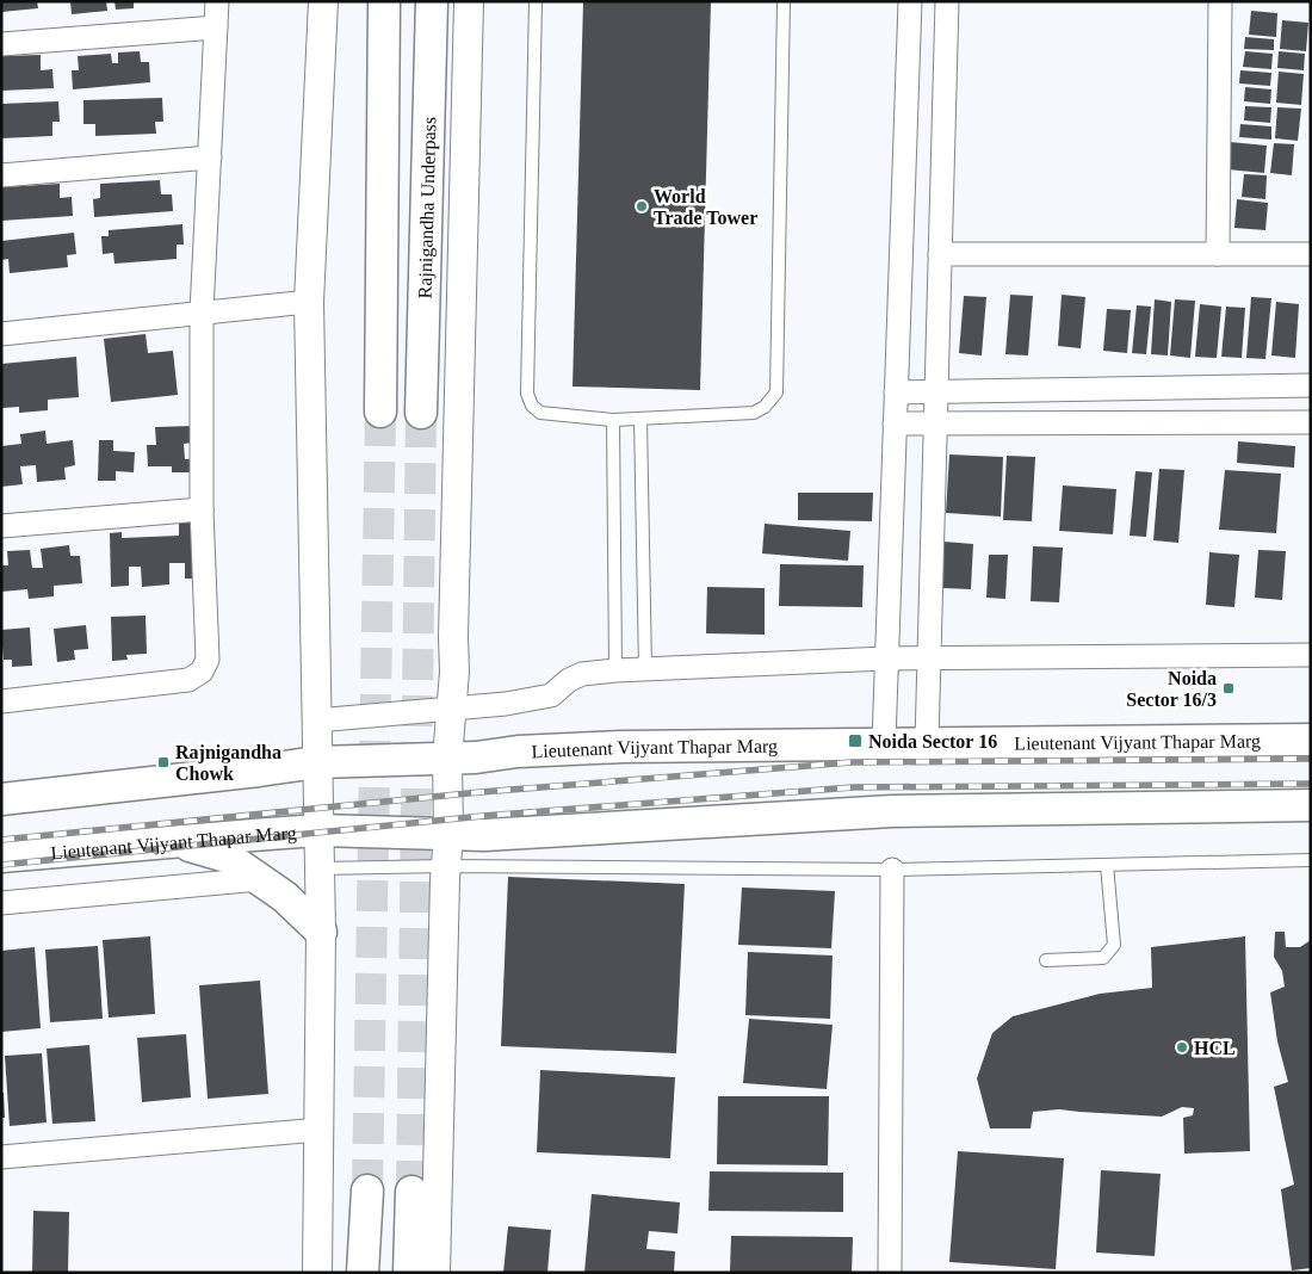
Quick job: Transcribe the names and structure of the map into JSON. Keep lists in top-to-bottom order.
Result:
{
  "streets": {
    "main road": ["Rajnigandha Underpass", "Lieutenant Vijyant Thapar Marg"]
  },
  "places": {
    "other": ["World Trade Tower", "HCL"],
    "transit": ["Noida Sector 16/3", "Noida Sector 16", "Rajnigandha Chowk"]
  }
}
